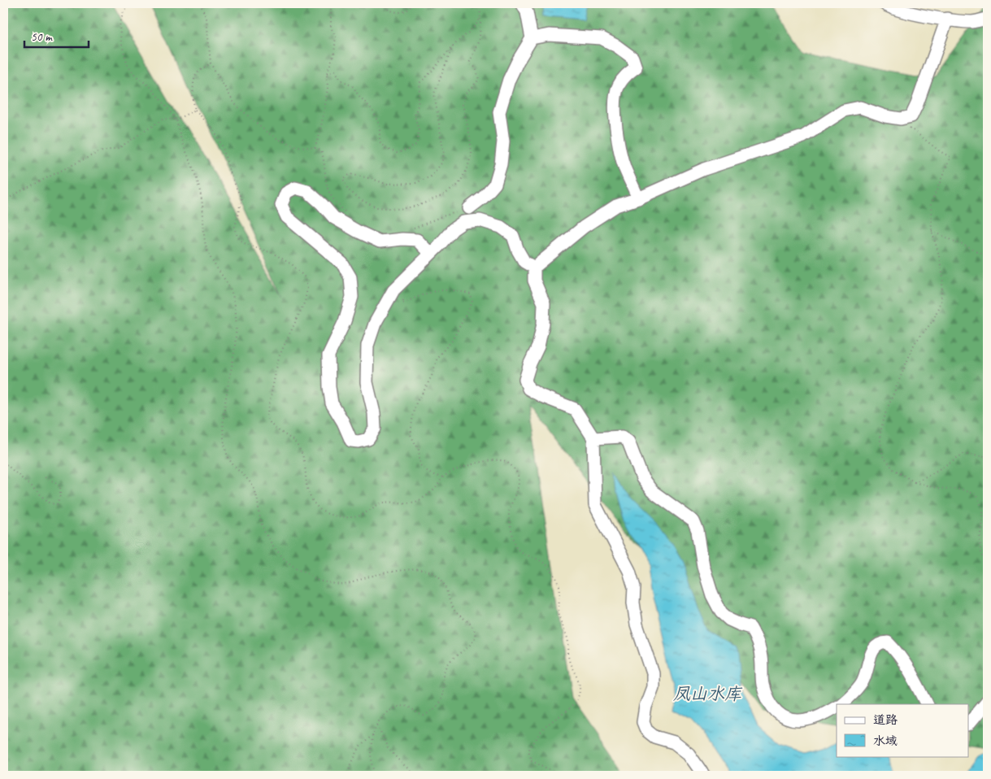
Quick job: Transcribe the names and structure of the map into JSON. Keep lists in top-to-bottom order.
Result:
{
  "water": ["凤山水库"],
  "legend": ["道路", "水域"],
  "scale_bar": "50 m"
}
